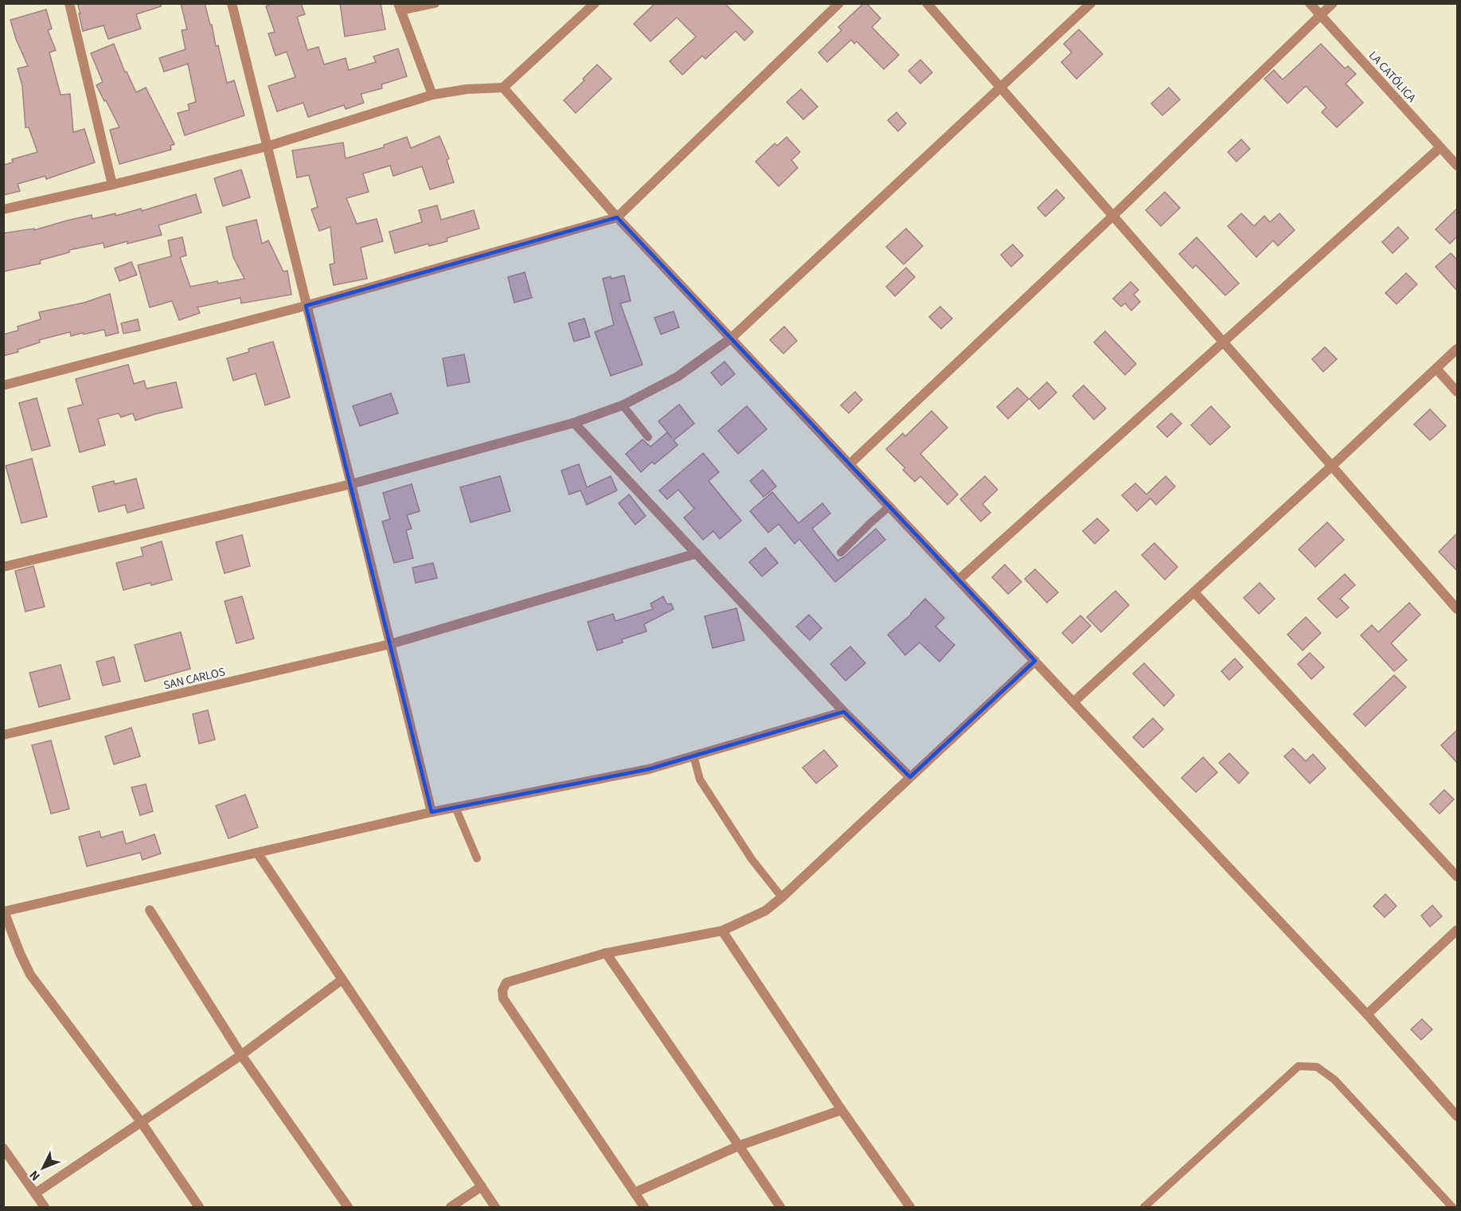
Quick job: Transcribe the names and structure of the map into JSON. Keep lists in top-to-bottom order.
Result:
{
  "streets": {
    "street": ["LA CATÓLICA", "SAN CARLOS"]
  },
  "north": "bottom left"
}
